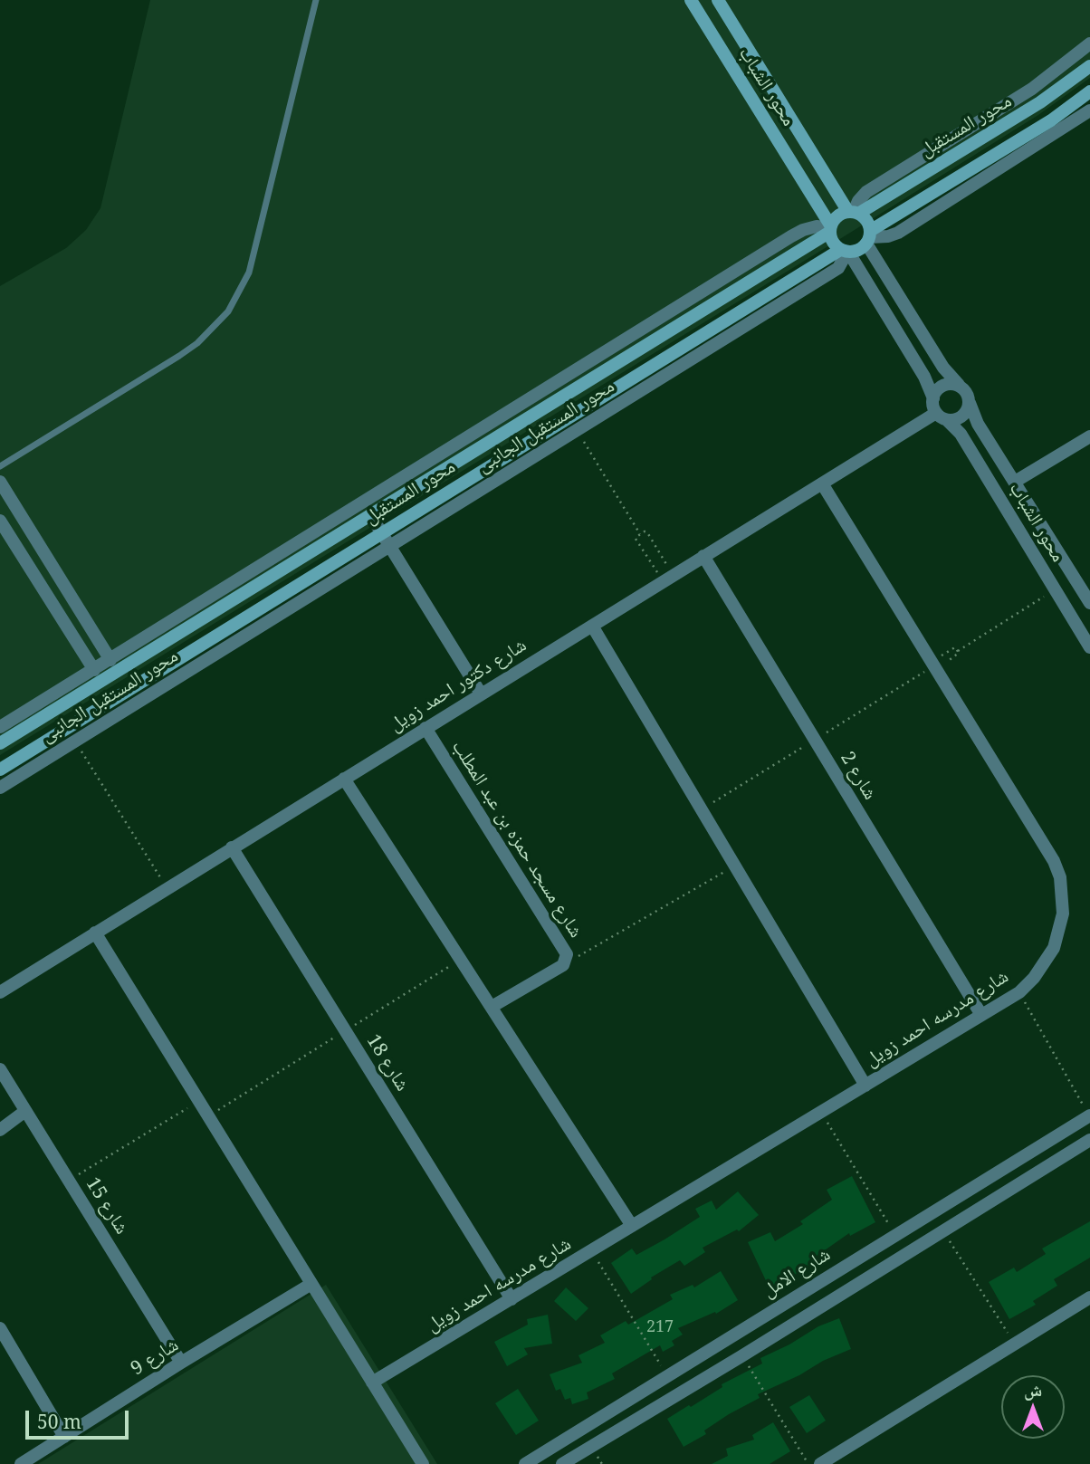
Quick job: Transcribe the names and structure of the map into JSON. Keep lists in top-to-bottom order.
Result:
{
  "streets": {
    "street": [
      "محور الشباب",
      "محور المستقبل",
      "محور المستقبل الجانبى",
      "شارع دكتور احمد زويل",
      "شارع 2",
      "شارع مسجد حمزه بن عبد المطلب",
      "شارع مدرسه احمد زويل",
      "شارع 18",
      "شارع 15",
      "شارع الامل",
      "شارع 9"
    ]
  },
  "crossings": [
    ["محور الشباب", "محور المستقبل"],
    ["محور الشباب", "محور المستقبل الجانبى"],
    ["محور الشباب", "شارع دكتور احمد زويل"],
    ["محور المستقبل", "محور المستقبل الجانبى"],
    ["شارع دكتور احمد زويل", "شارع 2"],
    ["شارع دكتور احمد زويل", "شارع مسجد حمزه بن عبد المطلب"],
    ["شارع دكتور احمد زويل", "شارع مدرسه احمد زويل"],
    ["شارع دكتور احمد زويل", "شارع 18"],
    ["شارع 2", "شارع مدرسه احمد زويل"],
    ["شارع مدرسه احمد زويل", "شارع 18"],
    ["شارع 15", "شارع 9"]
  ],
  "house_numbers": ["217"],
  "scale_bar": "50 m",
  "north": "top"
}
